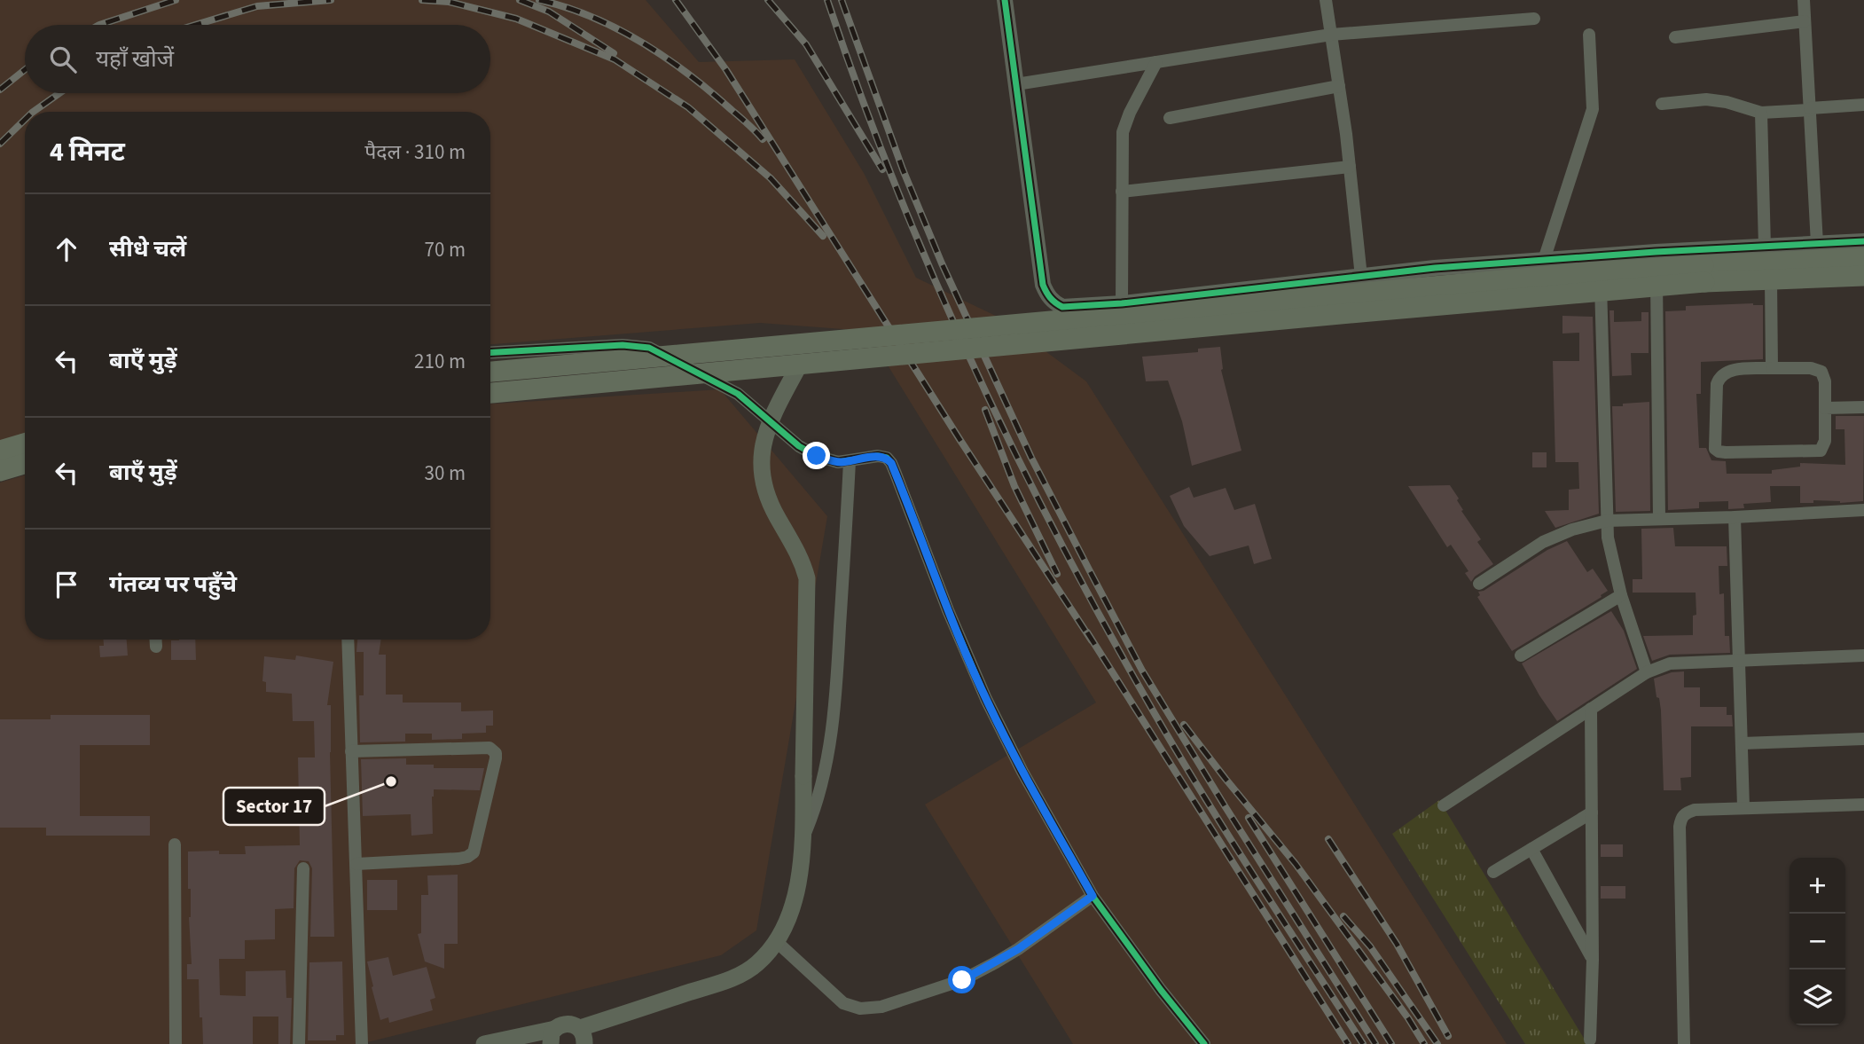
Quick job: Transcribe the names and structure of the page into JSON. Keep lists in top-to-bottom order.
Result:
{
  "places": ["Sector 17"],
  "page": {
    "search": "यहाँ खोजें",
    "heading": ["4 मिनट", "पैदल · 310 m"],
    "list": [
      ["सीधे चलें", "70 m"],
      ["बाएँ मुड़ें", "210 m"],
      ["बाएँ मुड़ें", "30 m"],
      "गंतव्य पर पहुँचे"
    ],
    "map_buttons": ["+", "−"]
  }
}
